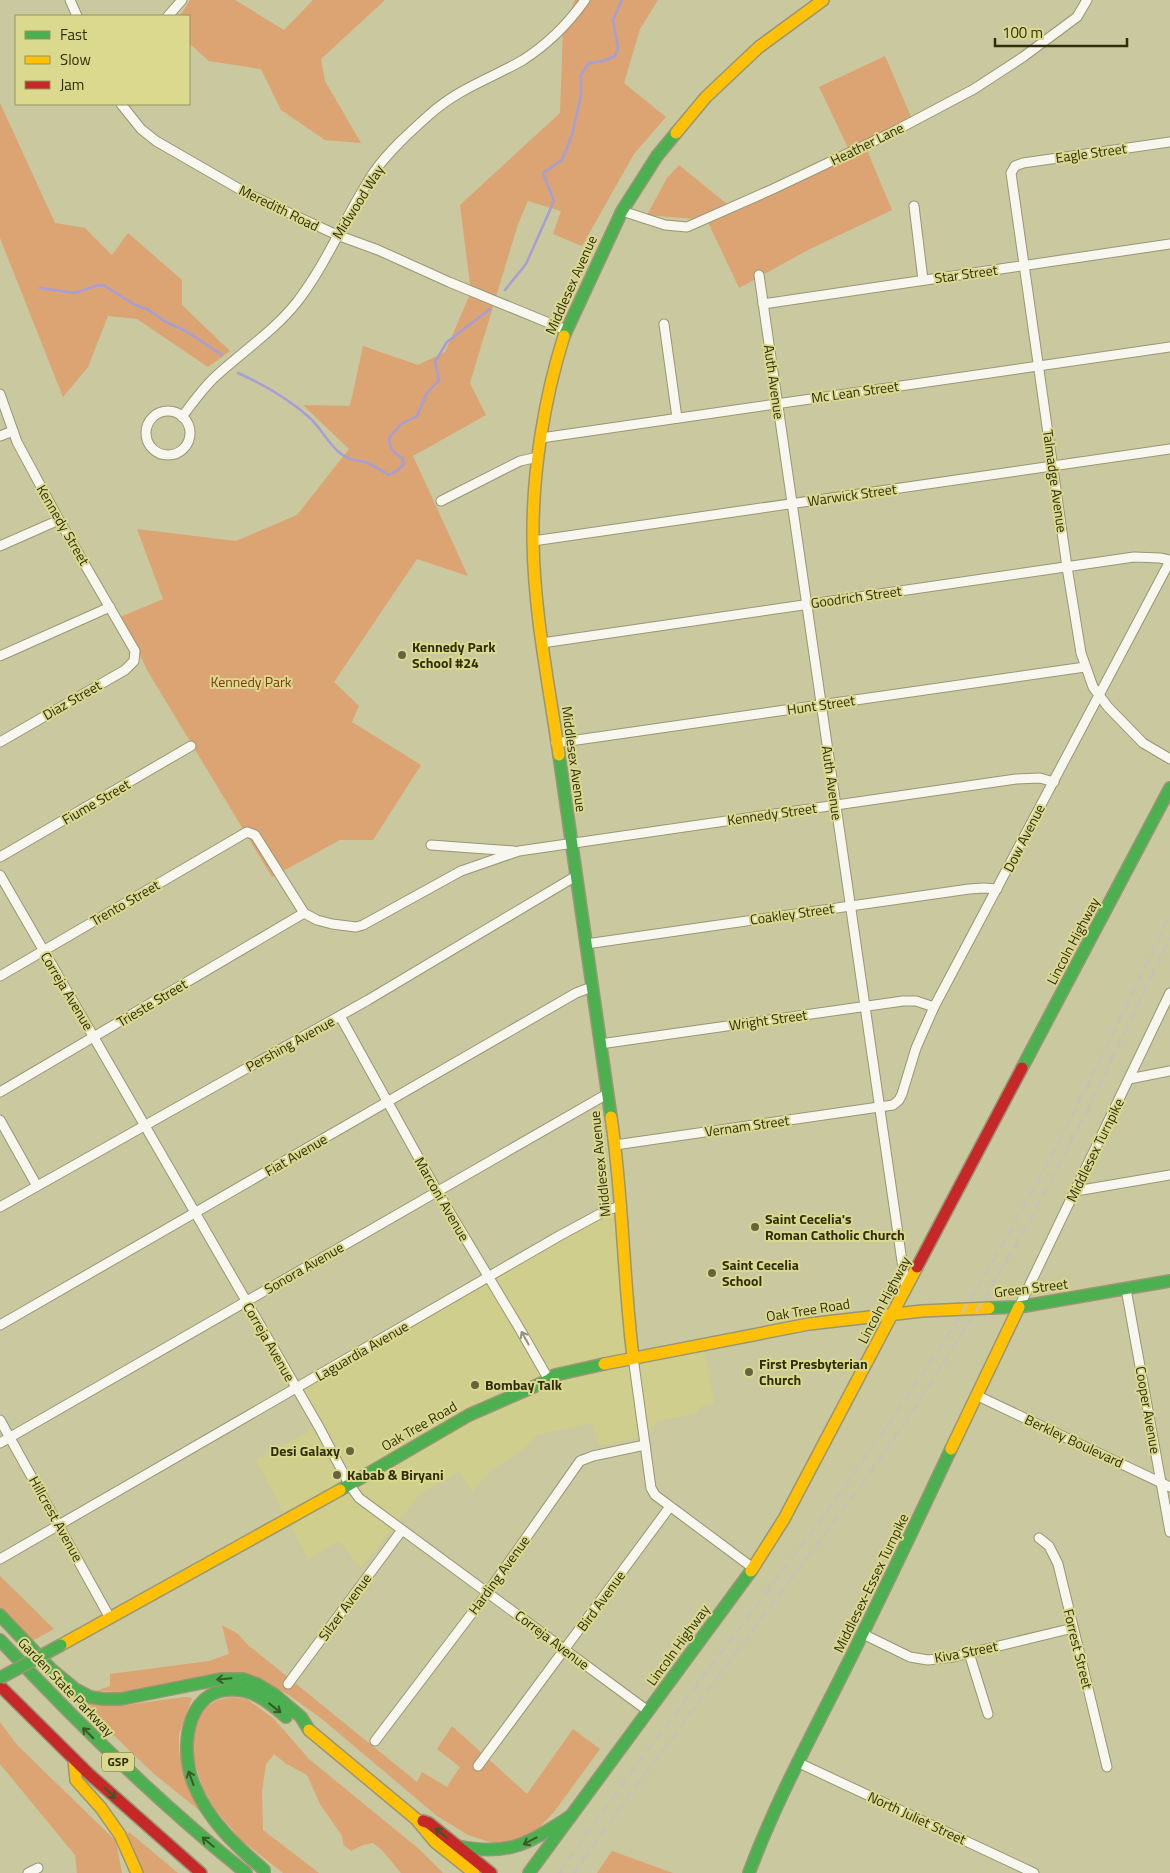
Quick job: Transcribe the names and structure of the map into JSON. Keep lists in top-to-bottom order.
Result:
{
  "streets": {
    "main road": [
      "Middlesex Avenue",
      "Lincoln Highway",
      "Green Street",
      "Oak Tree Road",
      "Middlesex-Essex Turnpike",
      "Garden State Parkway",
      "GSP"
    ],
    "street": [
      "Heather Lane",
      "Eagle Street",
      "Midwood Way",
      "Meredith Road",
      "Star Street",
      "Auth Avenue",
      "Mc Lean Street",
      "Talmadge Avenue",
      "Warwick Street",
      "Kennedy Street",
      "Goodrich Street",
      "Diaz Street",
      "Hunt Street",
      "Fiume Street",
      "Dow Avenue",
      "Trento Street",
      "Coakley Street",
      "Correja Avenue",
      "Trieste Street",
      "Wright Street",
      "Pershing Avenue",
      "Vernam Street",
      "Middlesex Turnpike",
      "Fiat Avenue",
      "Marconi Avenue",
      "Sonora Avenue",
      "Laguardia Avenue",
      "Cooper Avenue",
      "Berkley Boulevard",
      "Hillcrest Avenue",
      "Harding Avenue",
      "Bird Avenue",
      "Silzer Avenue",
      "Forrest Street",
      "Kiva Street",
      "North Juliet Street"
    ]
  },
  "crossings": [
    ["Heather Lane", "Middlesex Avenue"],
    ["Eagle Street", "Talmadge Avenue"],
    ["Midwood Way", "Meredith Road"],
    ["Meredith Road", "Middlesex Avenue"],
    ["Star Street", "Auth Avenue"],
    ["Star Street", "Talmadge Avenue"],
    ["Middlesex Avenue", "Mc Lean Street"],
    ["Middlesex Avenue", "Warwick Street"],
    ["Middlesex Avenue", "Kennedy Street"],
    ["Middlesex Avenue", "Goodrich Street"],
    ["Middlesex Avenue", "Hunt Street"],
    ["Middlesex Avenue", "Coakley Street"],
    ["Middlesex Avenue", "Lincoln Highway"],
    ["Middlesex Avenue", "Wright Street"],
    ["Middlesex Avenue", "Pershing Avenue"],
    ["Middlesex Avenue", "Vernam Street"],
    ["Middlesex Avenue", "Fiat Avenue"],
    ["Middlesex Avenue", "Sonora Avenue"],
    ["Middlesex Avenue", "Oak Tree Road"],
    ["Middlesex Avenue", "Laguardia Avenue"],
    ["Middlesex Avenue", "Harding Avenue"],
    ["Middlesex Avenue", "Bird Avenue"],
    ["Auth Avenue", "Mc Lean Street"],
    ["Auth Avenue", "Warwick Street"],
    ["Auth Avenue", "Kennedy Street"],
    ["Auth Avenue", "Goodrich Street"],
    ["Auth Avenue", "Hunt Street"],
    ["Auth Avenue", "Dow Avenue"],
    ["Auth Avenue", "Coakley Street"],
    ["Auth Avenue", "Lincoln Highway"],
    ["Auth Avenue", "Wright Street"],
    ["Auth Avenue", "Vernam Street"],
    ["Mc Lean Street", "Talmadge Avenue"],
    ["Talmadge Avenue", "Warwick Street"],
    ["Talmadge Avenue", "Goodrich Street"],
    ["Talmadge Avenue", "Hunt Street"],
    ["Talmadge Avenue", "Dow Avenue"],
    ["Kennedy Street", "Diaz Street"],
    ["Kennedy Street", "Dow Avenue"],
    ["Kennedy Street", "Trento Street"],
    ["Kennedy Street", "Trieste Street"],
    ["Goodrich Street", "Dow Avenue"],
    ["Dow Avenue", "Coakley Street"],
    ["Dow Avenue", "Wright Street"],
    ["Dow Avenue", "Vernam Street"],
    ["Trento Street", "Correja Avenue"],
    ["Trento Street", "Trieste Street"],
    ["Lincoln Highway", "Correja Avenue"],
    ["Lincoln Highway", "Green Street"],
    ["Lincoln Highway", "Oak Tree Road"],
    ["Correja Avenue", "Trieste Street"],
    ["Correja Avenue", "Pershing Avenue"],
    ["Correja Avenue", "Fiat Avenue"],
    ["Correja Avenue", "Sonora Avenue"],
    ["Correja Avenue", "Oak Tree Road"],
    ["Correja Avenue", "Laguardia Avenue"],
    ["Correja Avenue", "Harding Avenue"],
    ["Correja Avenue", "Bird Avenue"],
    ["Correja Avenue", "Silzer Avenue"],
    ["Pershing Avenue", "Marconi Avenue"],
    ["Middlesex Turnpike", "Green Street"],
    ["Middlesex Turnpike", "Middlesex-Essex Turnpike"],
    ["Fiat Avenue", "Marconi Avenue"],
    ["Marconi Avenue", "Sonora Avenue"],
    ["Marconi Avenue", "Oak Tree Road"],
    ["Marconi Avenue", "Laguardia Avenue"],
    ["Sonora Avenue", "Hillcrest Avenue"],
    ["Green Street", "Oak Tree Road"],
    ["Green Street", "Cooper Avenue"],
    ["Green Street", "Middlesex-Essex Turnpike"],
    ["Oak Tree Road", "Hillcrest Avenue"],
    ["Laguardia Avenue", "Hillcrest Avenue"],
    ["Cooper Avenue", "Berkley Boulevard"],
    ["Berkley Boulevard", "Middlesex-Essex Turnpike"],
    ["Middlesex-Essex Turnpike", "Kiva Street"],
    ["Middlesex-Essex Turnpike", "North Juliet Street"],
    ["Forrest Street", "Kiva Street"]
  ],
  "parks": ["Kennedy Park"],
  "places": [
    "Kennedy Park School #24",
    "Saint Cecelia's Roman Catholic Church",
    "Saint Cecelia School",
    "First Presbyterian Church",
    "Bombay Talk",
    "Desi Galaxy",
    "Kabab & Biryani"
  ],
  "legend": ["Fast", "Slow", "Jam"],
  "scale_bar": "100 m"
}
